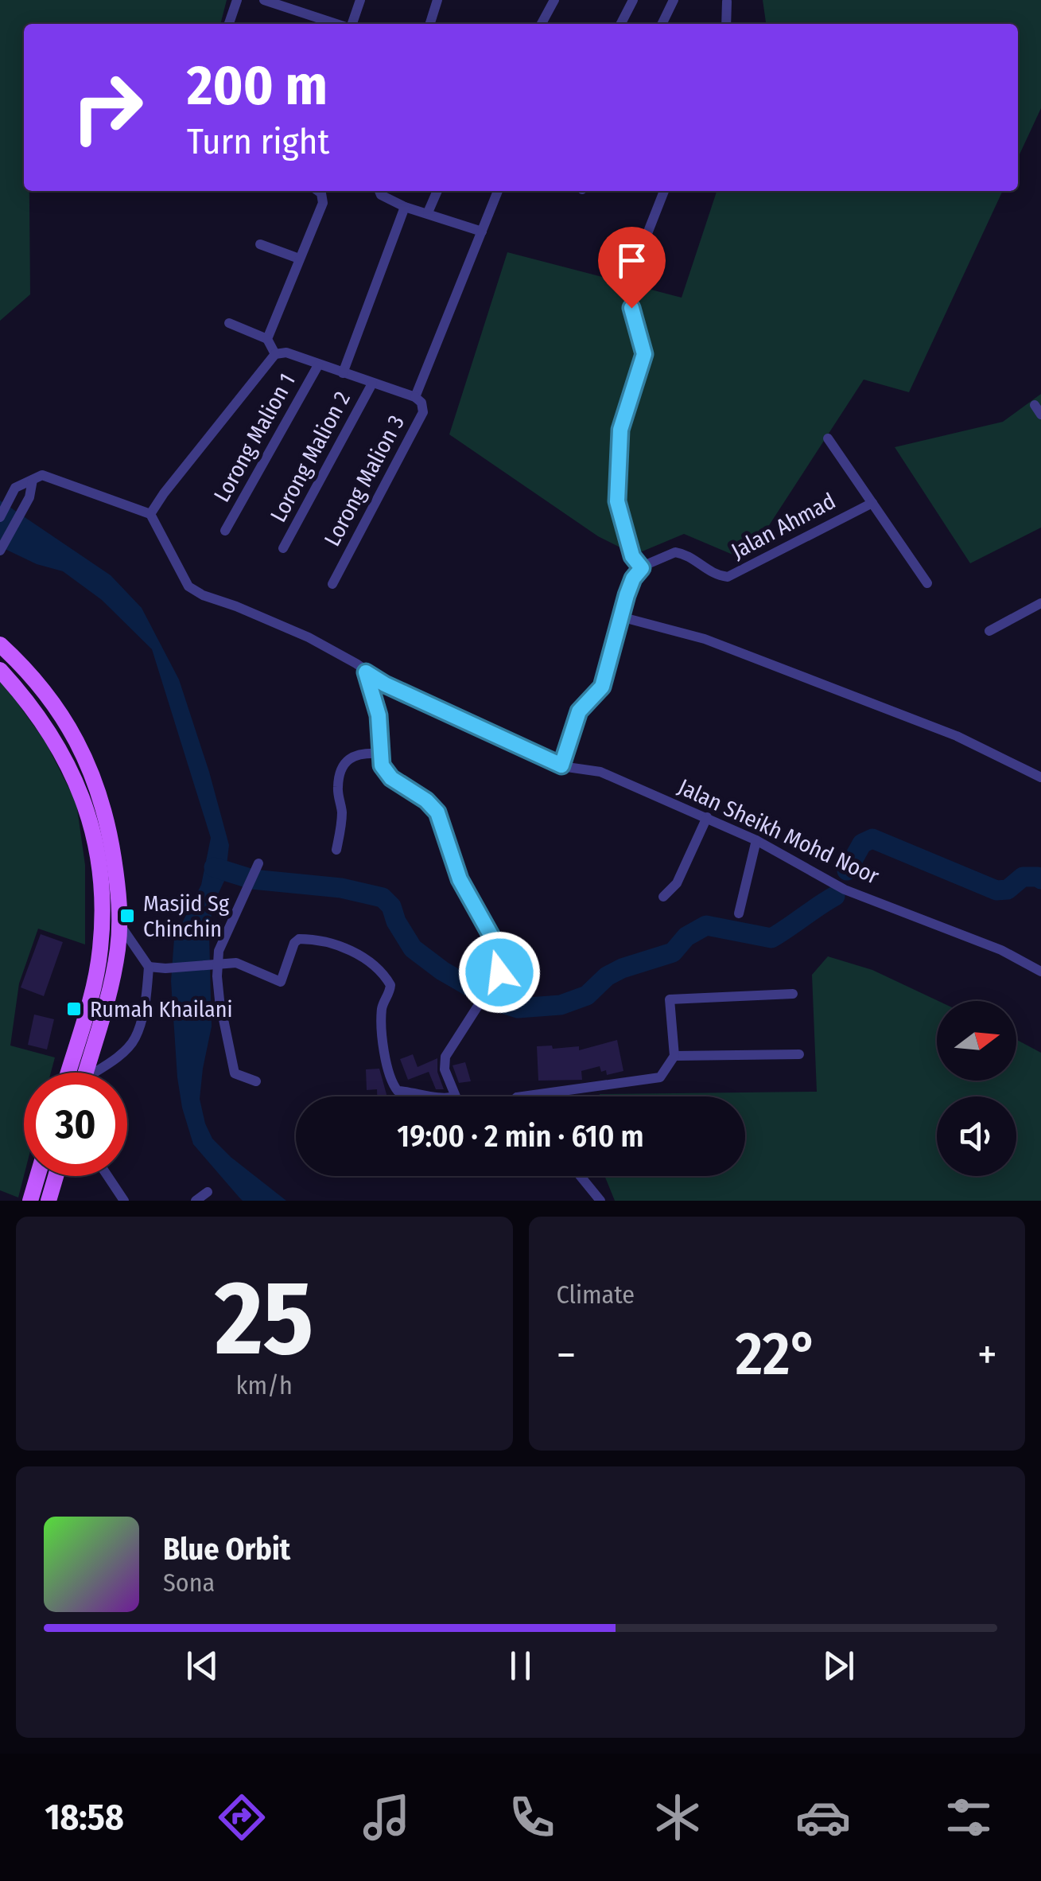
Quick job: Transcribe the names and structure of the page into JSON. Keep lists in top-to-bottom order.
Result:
{
  "streets": {
    "street": [
      "Lorong Malion 1",
      "Lorong Malion 2",
      "Lorong Malion 3",
      "Jalan Ahmad",
      "Jalan Sheikh Mohd Noor"
    ]
  },
  "places": {
    "transit": ["Masjid Sg Chinchin", "Rumah Khailani"]
  },
  "north": "right",
  "page": {
    "turn": ["200 m", "Turn right"],
    "limit": "30",
    "trip": "19:00 · 2 min · 610 m",
    "tile": [
      ["25", "km/h"],
      "Climate"
    ],
    "heat": ["−", "22°", "+"],
    "song": ["Blue Orbit", "Sona"],
    "tabs": "18:58"
  }
}
